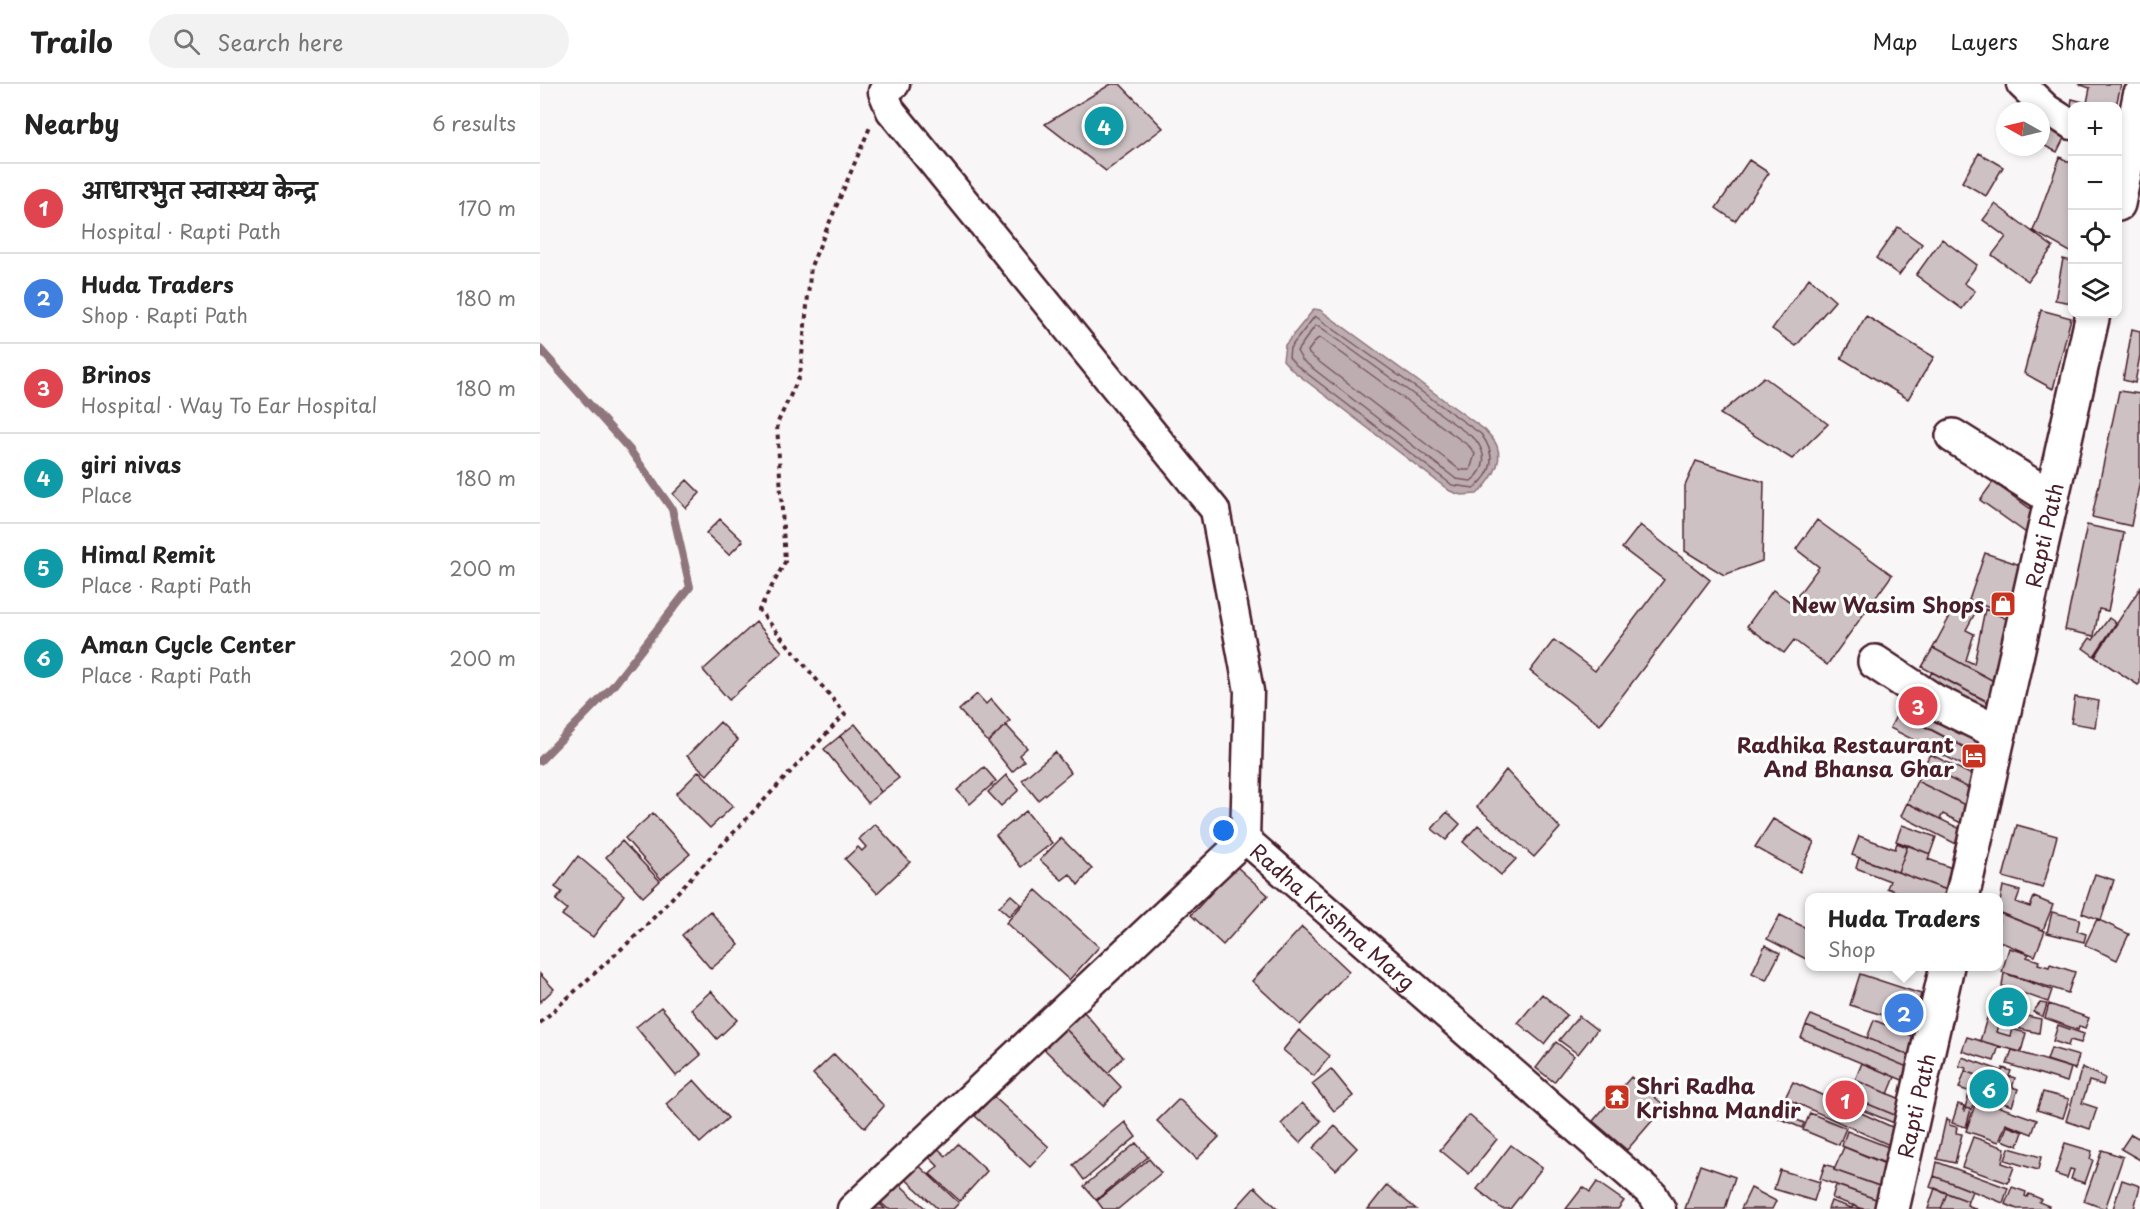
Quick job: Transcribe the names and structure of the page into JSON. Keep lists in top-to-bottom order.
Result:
{
  "streets": {
    "main road": ["Rapti Path"],
    "street": ["Radha Krishna Marg"]
  },
  "places": {
    "shop": ["New Wasim Shops"],
    "hotel": ["Radhika Restaurant And Bhansa Ghar"],
    "temple": ["Shri Radha Krishna Mandir"]
  },
  "north": "left",
  "page": {
    "header": "Trailo",
    "search": "Search here",
    "nav": ["Map", "Layers", "Share"],
    "heading": ["Nearby", "6 results"],
    "map_buttons": ["+", "−"],
    "pins": [
      "4",
      "3",
      "5",
      "2",
      "6",
      "1"
    ],
    "list": [
      {
        "mark": "1",
        "name": "आधारभुत स्वास्थ्य केन्द्र",
        "note": "Hospital · Rapti Path",
        "value": "170 m"
      },
      {
        "mark": "2",
        "name": "Huda Traders",
        "note": "Shop · Rapti Path",
        "value": "180 m"
      },
      {
        "mark": "3",
        "name": "Brinos",
        "note": "Hospital · Way To Ear Hospital",
        "value": "180 m"
      },
      {
        "mark": "4",
        "name": "giri nivas",
        "note": "Place",
        "value": "180 m"
      },
      {
        "mark": "5",
        "name": "Himal Remit",
        "note": "Place · Rapti Path",
        "value": "200 m"
      },
      {
        "mark": "6",
        "name": "Aman Cycle Center",
        "note": "Place · Rapti Path",
        "value": "200 m"
      }
    ],
    "popup": ["Huda Traders", "Shop"]
  }
}
